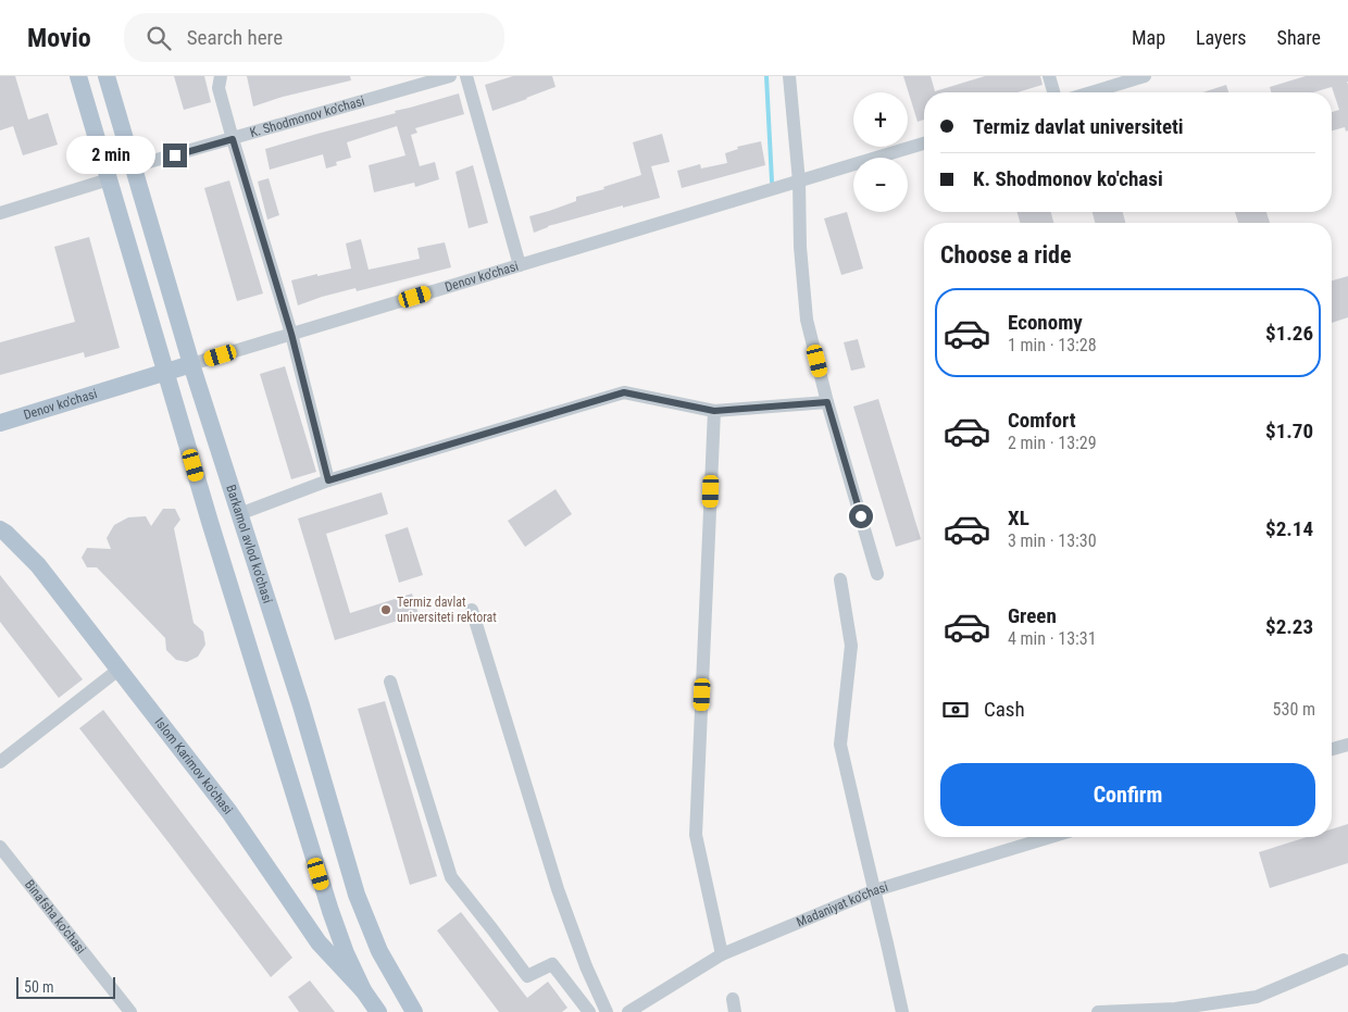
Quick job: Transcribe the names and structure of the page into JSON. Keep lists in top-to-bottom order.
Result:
{
  "streets": {
    "main road": ["Denov ko'chasi", "Barkamol avlod ko'chasi", "Islom Karimov ko'chasi"],
    "street": ["K. Shodmonov ko'chasi", "Madaniyat ko'chasi", "Binafsha ko'chasi"]
  },
  "crossings": [
    ["K. Shodmonov ko'chasi", "Barkamol avlod ko'chasi"],
    ["Denov ko'chasi", "Barkamol avlod ko'chasi"]
  ],
  "places": ["Termiz davlat universiteti rektorat"],
  "scale_bar": "50 m",
  "page": {
    "header": "Movio",
    "search": "Search here",
    "nav": ["Map", "Layers", "Share"],
    "map_buttons": ["+", "−"],
    "banner": ["Termiz davlat universiteti", "K. Shodmonov ko'chasi"],
    "bubble": "2 min",
    "heading": "Choose a ride",
    "list": [
      {
        "name": "Economy",
        "note": "1 min · 13:28",
        "value": "$1.26"
      },
      {
        "name": "Comfort",
        "note": "2 min · 13:29",
        "value": "$1.70"
      },
      {
        "name": "XL",
        "note": "3 min · 13:30",
        "value": "$2.14"
      },
      {
        "name": "Green",
        "note": "4 min · 13:31",
        "value": "$2.23"
      }
    ],
    "pay": ["Cash", "530 m"],
    "buttons": "Confirm",
    "scale": "50 m"
  }
}
